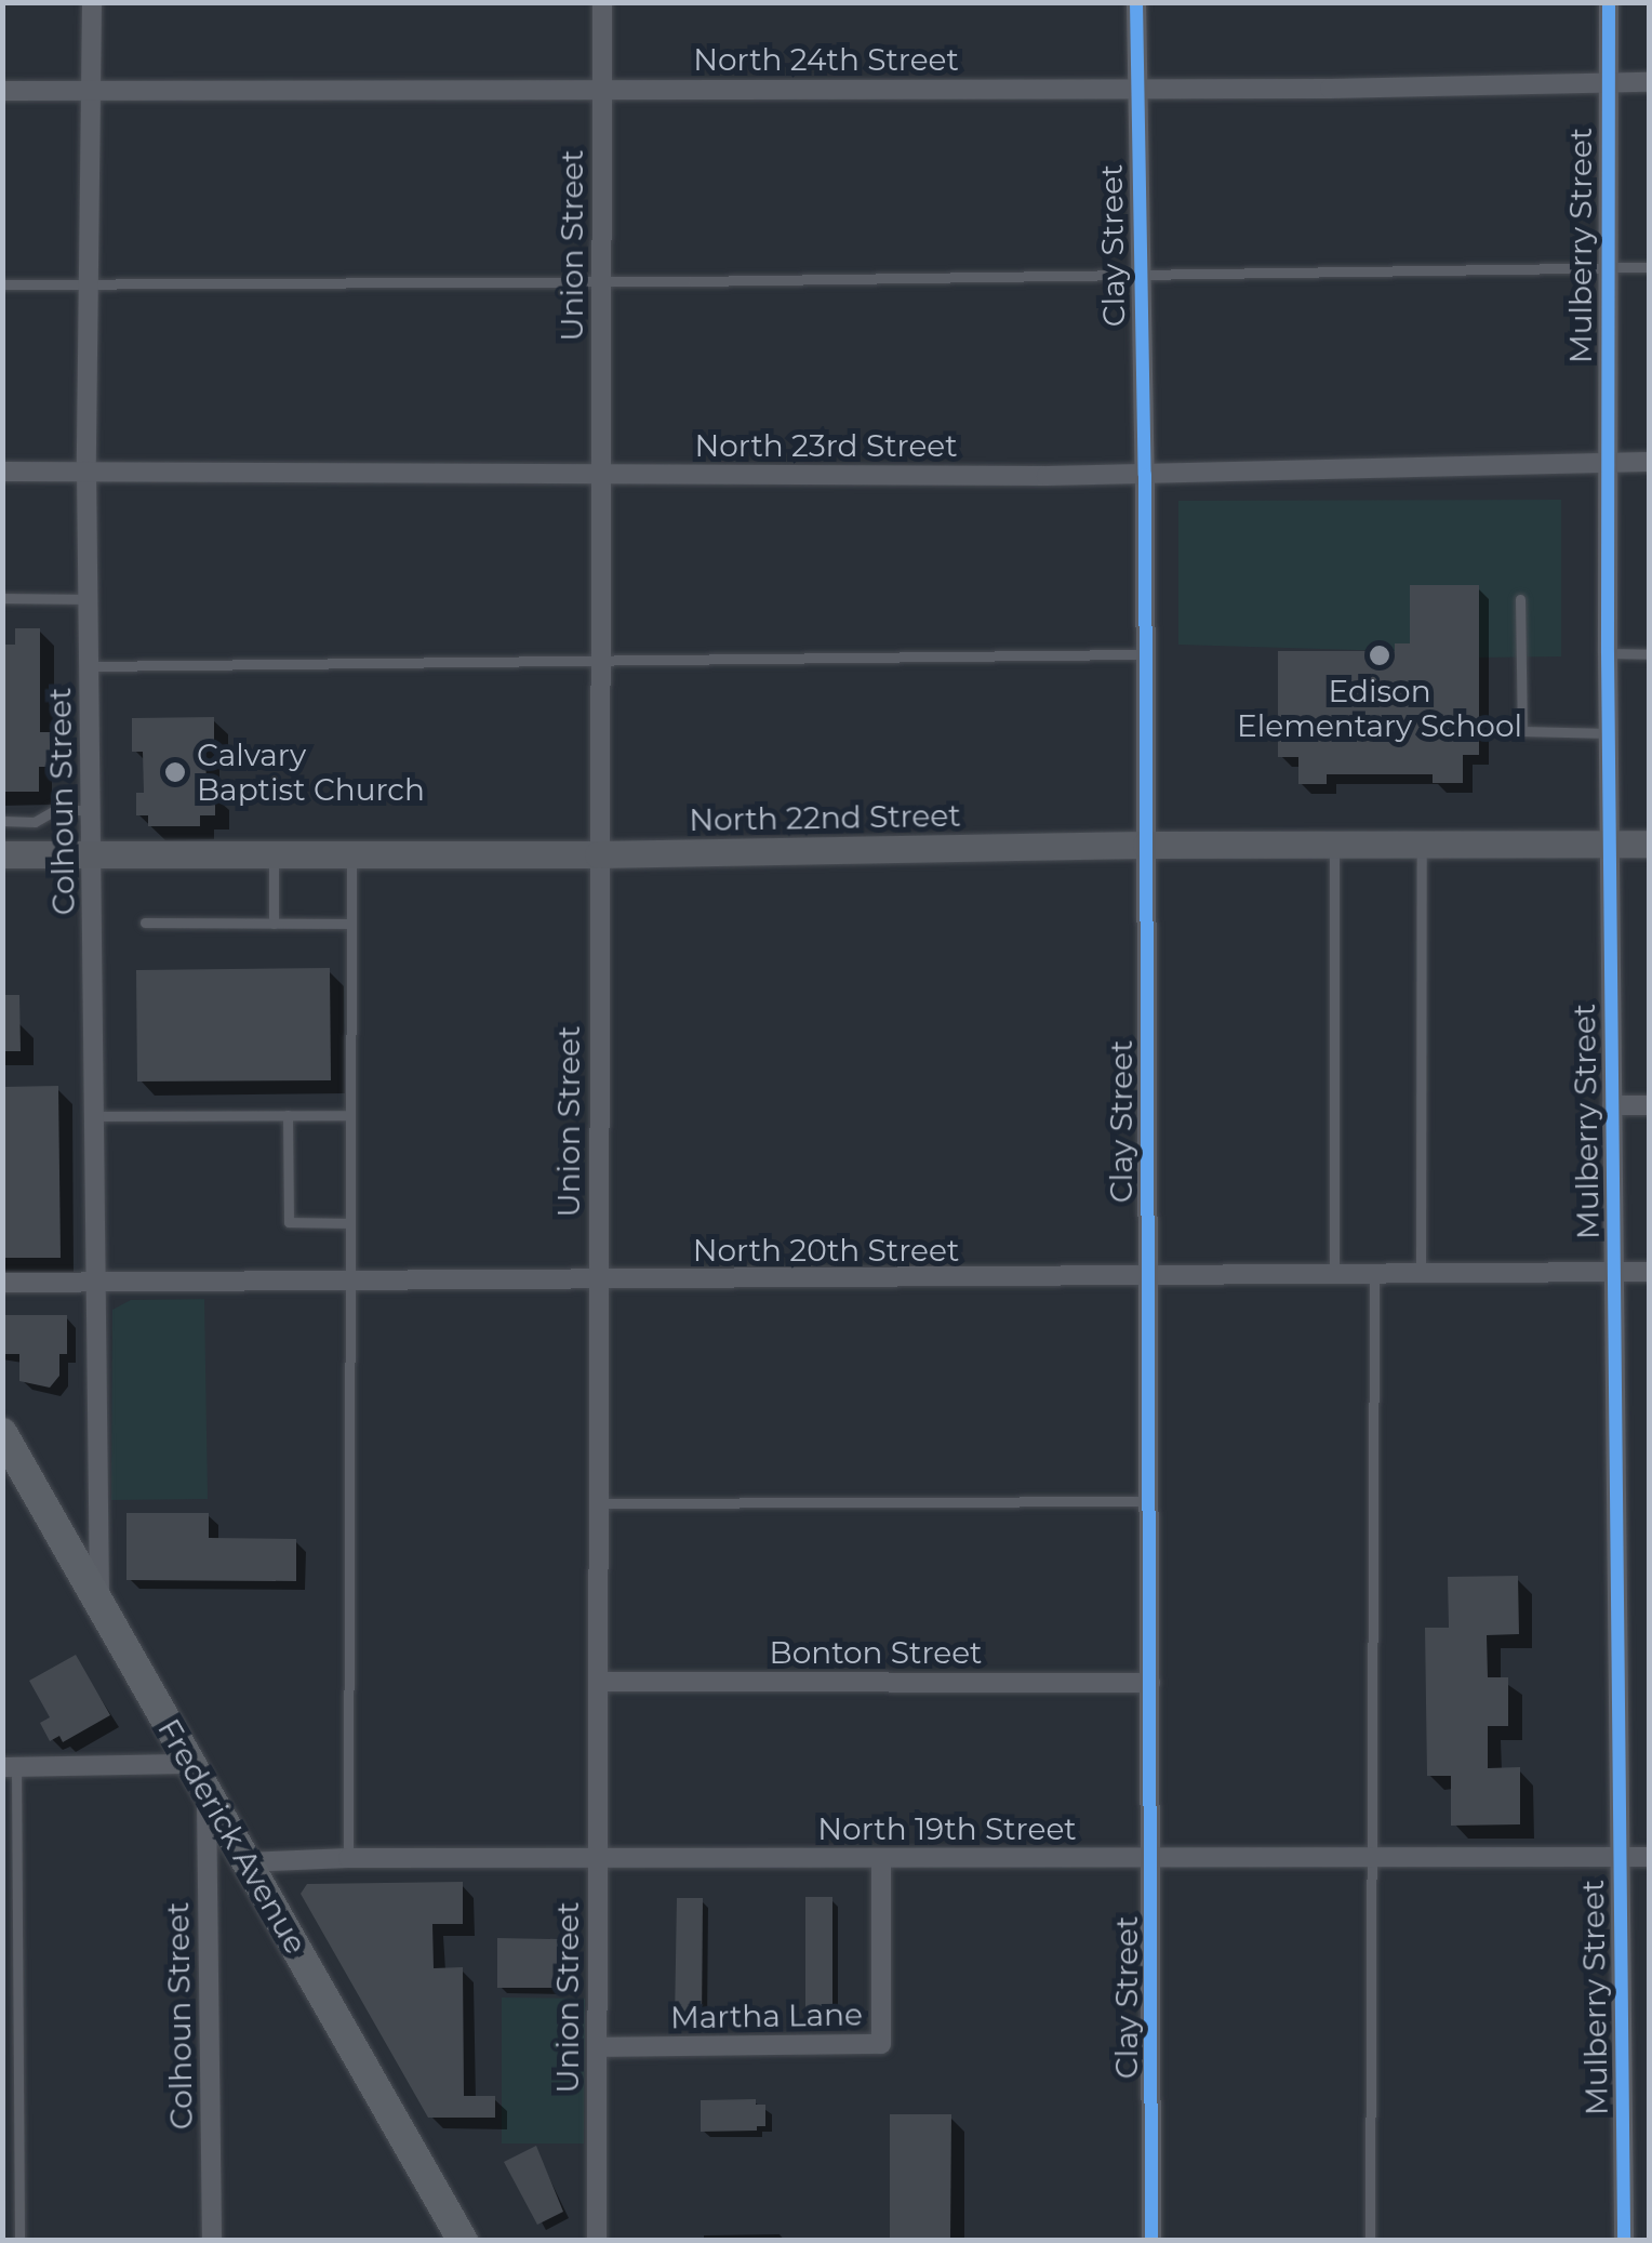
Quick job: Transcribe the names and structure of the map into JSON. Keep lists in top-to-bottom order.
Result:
{
  "streets": {
    "main road": ["North 22nd Street", "Frederick Avenue"],
    "street": [
      "North 24th Street",
      "Union Street",
      "Clay Street",
      "Mulberry Street",
      "North 23rd Street",
      "Colhoun Street",
      "North 20th Street",
      "Bonton Street",
      "North 19th Street",
      "Martha Lane"
    ]
  },
  "crossings": [
    ["North 24th Street", "Union Street"],
    ["North 24th Street", "Clay Street"],
    ["North 24th Street", "Mulberry Street"],
    ["North 24th Street", "Colhoun Street"],
    ["Union Street", "North 23rd Street"],
    ["Union Street", "North 22nd Street"],
    ["Union Street", "North 20th Street"],
    ["Union Street", "Bonton Street"],
    ["Union Street", "North 19th Street"],
    ["Union Street", "Martha Lane"],
    ["Clay Street", "North 23rd Street"],
    ["Clay Street", "North 22nd Street"],
    ["Clay Street", "North 20th Street"],
    ["Clay Street", "Bonton Street"],
    ["Clay Street", "North 19th Street"],
    ["Mulberry Street", "North 23rd Street"],
    ["Mulberry Street", "North 22nd Street"],
    ["Mulberry Street", "North 20th Street"],
    ["Mulberry Street", "North 19th Street"],
    ["North 23rd Street", "Colhoun Street"],
    ["Colhoun Street", "North 22nd Street"],
    ["Colhoun Street", "North 20th Street"],
    ["Colhoun Street", "Frederick Avenue"],
    ["North 19th Street", "Frederick Avenue"],
    ["North 19th Street", "Martha Lane"]
  ],
  "places": ["Edison Elementary School", "Calvary Baptist Church"]
}
